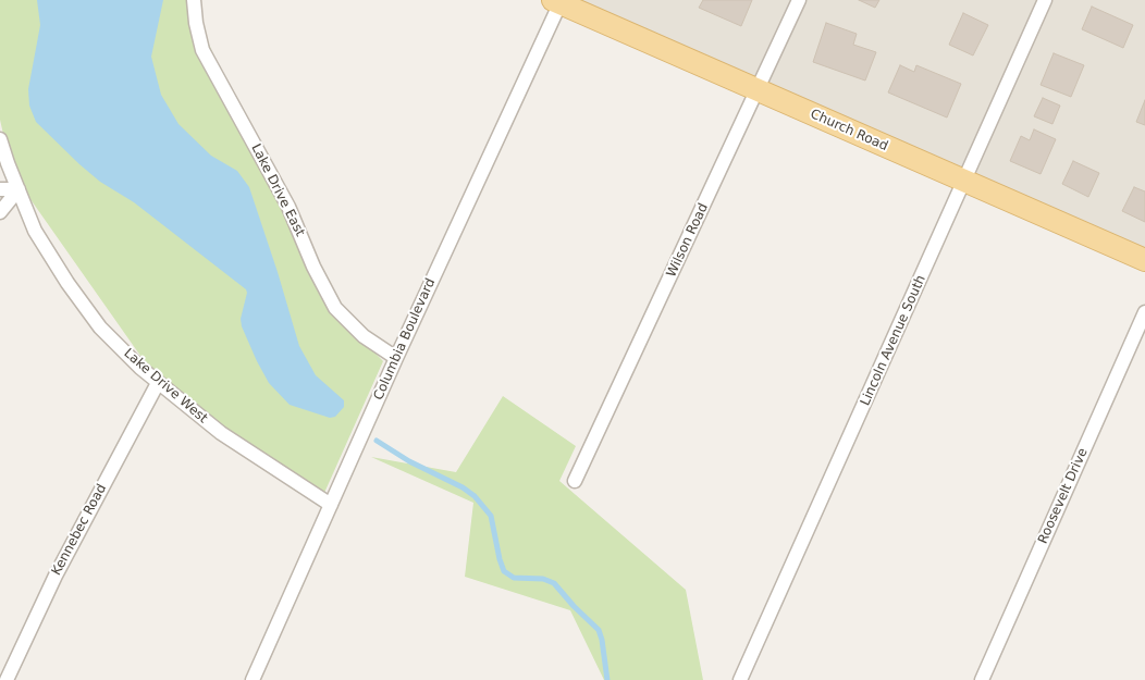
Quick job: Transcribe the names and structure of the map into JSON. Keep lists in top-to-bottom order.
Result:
{
  "streets": {
    "main road": ["Church Road"],
    "street": [
      "Lake Drive East",
      "Wilson Road",
      "Columbia Boulevard",
      "Lincoln Avenue South",
      "Lake Drive West",
      "Roosevelt Drive",
      "Kennebec Road"
    ]
  },
  "crossings": [
    ["Church Road", "Wilson Road"],
    ["Church Road", "Columbia Boulevard"],
    ["Church Road", "Lincoln Avenue South"],
    ["Lake Drive East", "Columbia Boulevard"],
    ["Columbia Boulevard", "Lake Drive West"],
    ["Lake Drive West", "Kennebec Road"]
  ]
}
